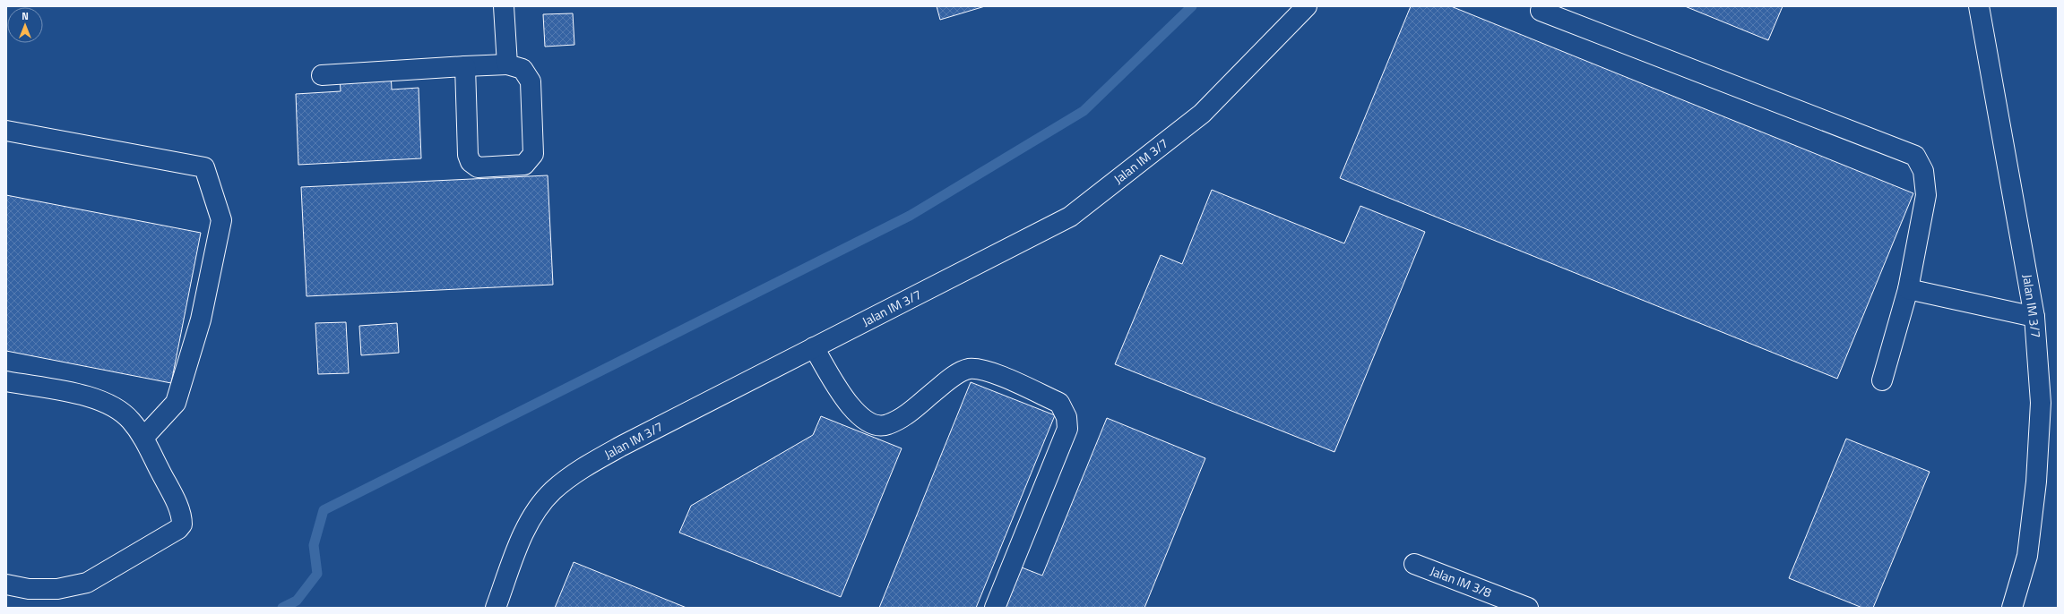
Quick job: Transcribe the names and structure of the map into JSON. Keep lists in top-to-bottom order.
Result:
{
  "streets": {
    "lane": ["Jalan IM 3/7", "Jalan IM 3/8"]
  },
  "north": "top"
}
